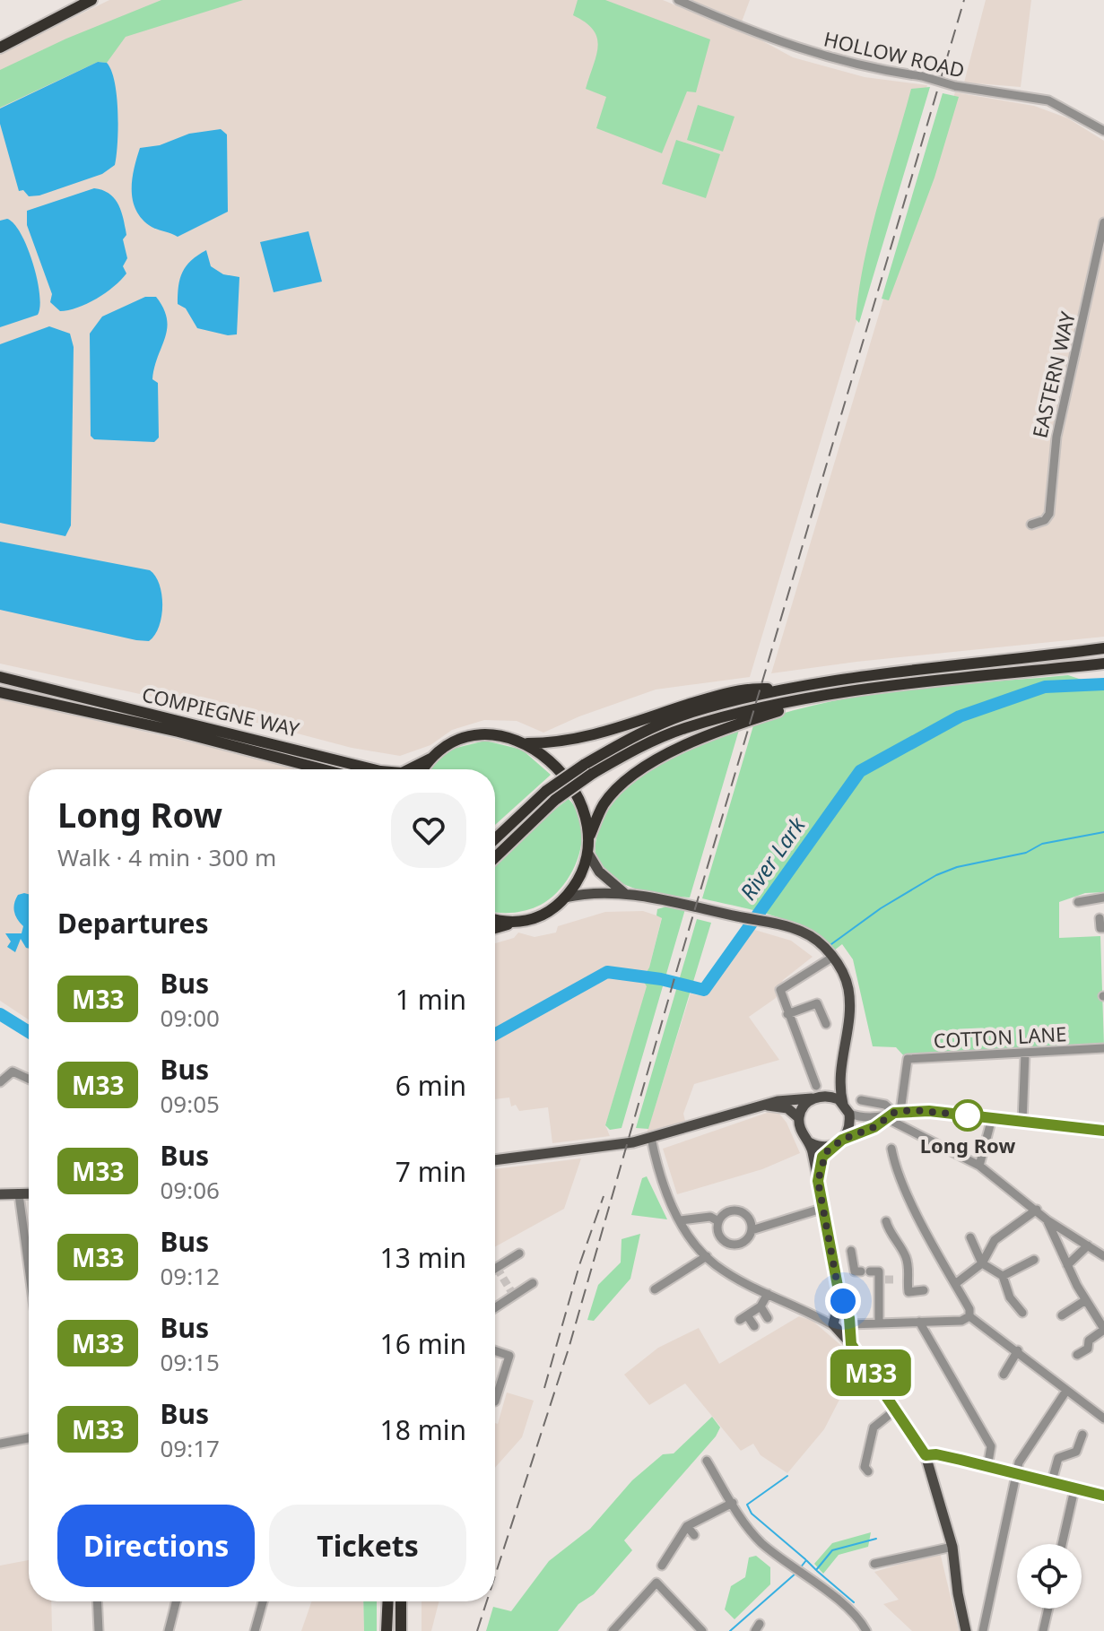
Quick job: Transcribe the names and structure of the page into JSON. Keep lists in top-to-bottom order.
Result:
{
  "streets": {
    "highway": ["COMPIEGNE WAY"],
    "street": ["HOLLOW ROAD", "EASTERN WAY", "COTTON LANE"]
  },
  "water": ["River Lark"],
  "places": ["Long Row"],
  "lines": ["bus line M33"],
  "page": {
    "on_map": "M33",
    "heading": [
      ["Long Row", "Walk · 4 min · 300 m"],
      "Departures"
    ],
    "list": [
      {
        "mark": "M33",
        "name": "Bus",
        "note": "09:00",
        "value": "1 min"
      },
      {
        "mark": "M33",
        "name": "Bus",
        "note": "09:05",
        "value": "6 min"
      },
      {
        "mark": "M33",
        "name": "Bus",
        "note": "09:06",
        "value": "7 min"
      },
      {
        "mark": "M33",
        "name": "Bus",
        "note": "09:12",
        "value": "13 min"
      },
      {
        "mark": "M33",
        "name": "Bus",
        "note": "09:15",
        "value": "16 min"
      },
      {
        "mark": "M33",
        "name": "Bus",
        "note": "09:17",
        "value": "18 min"
      }
    ],
    "buttons": ["Directions", "Tickets"]
  }
}
